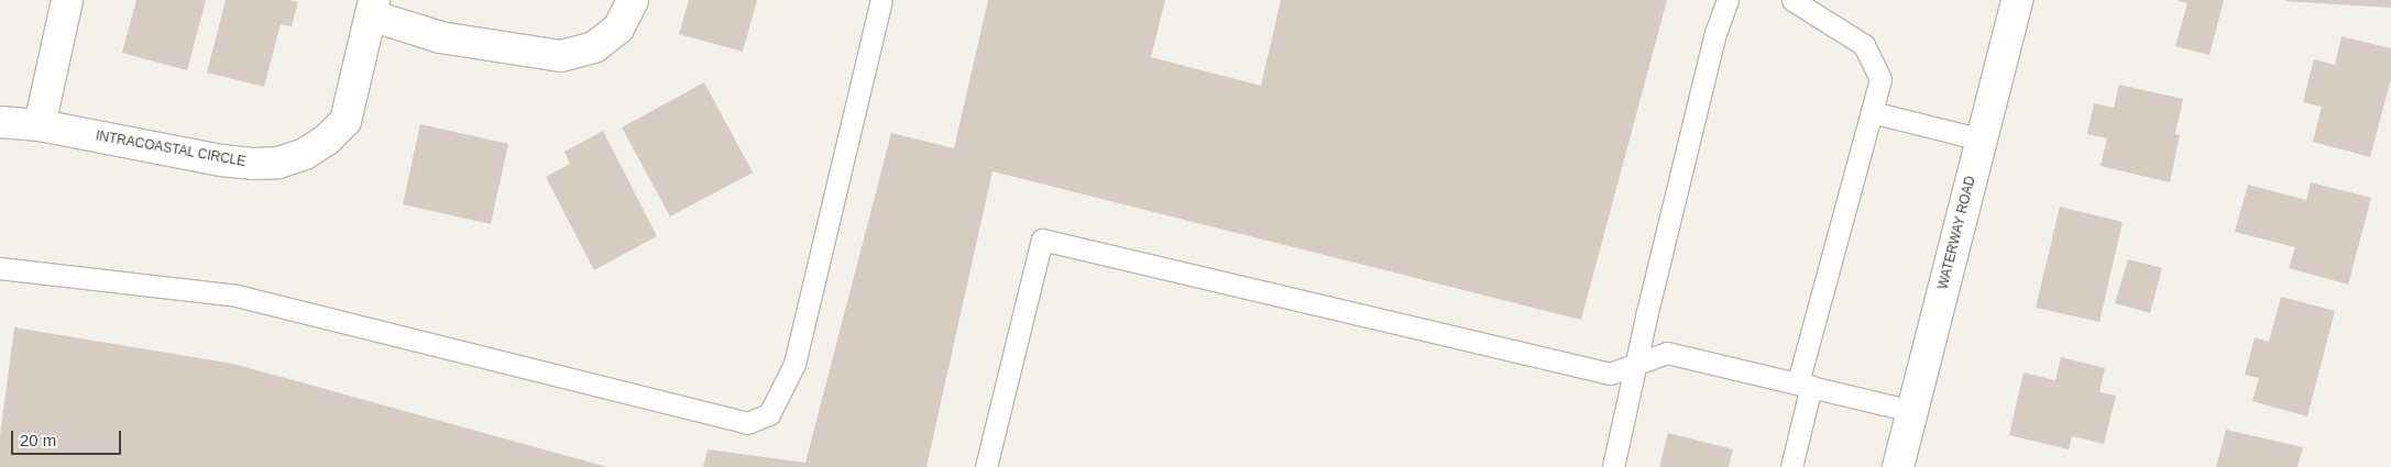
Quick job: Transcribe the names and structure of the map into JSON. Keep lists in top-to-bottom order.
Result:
{
  "streets": {
    "street": ["INTRACOASTAL CIRCLE", "WATERWAY ROAD"]
  },
  "scale_bar": "20 m"
}
